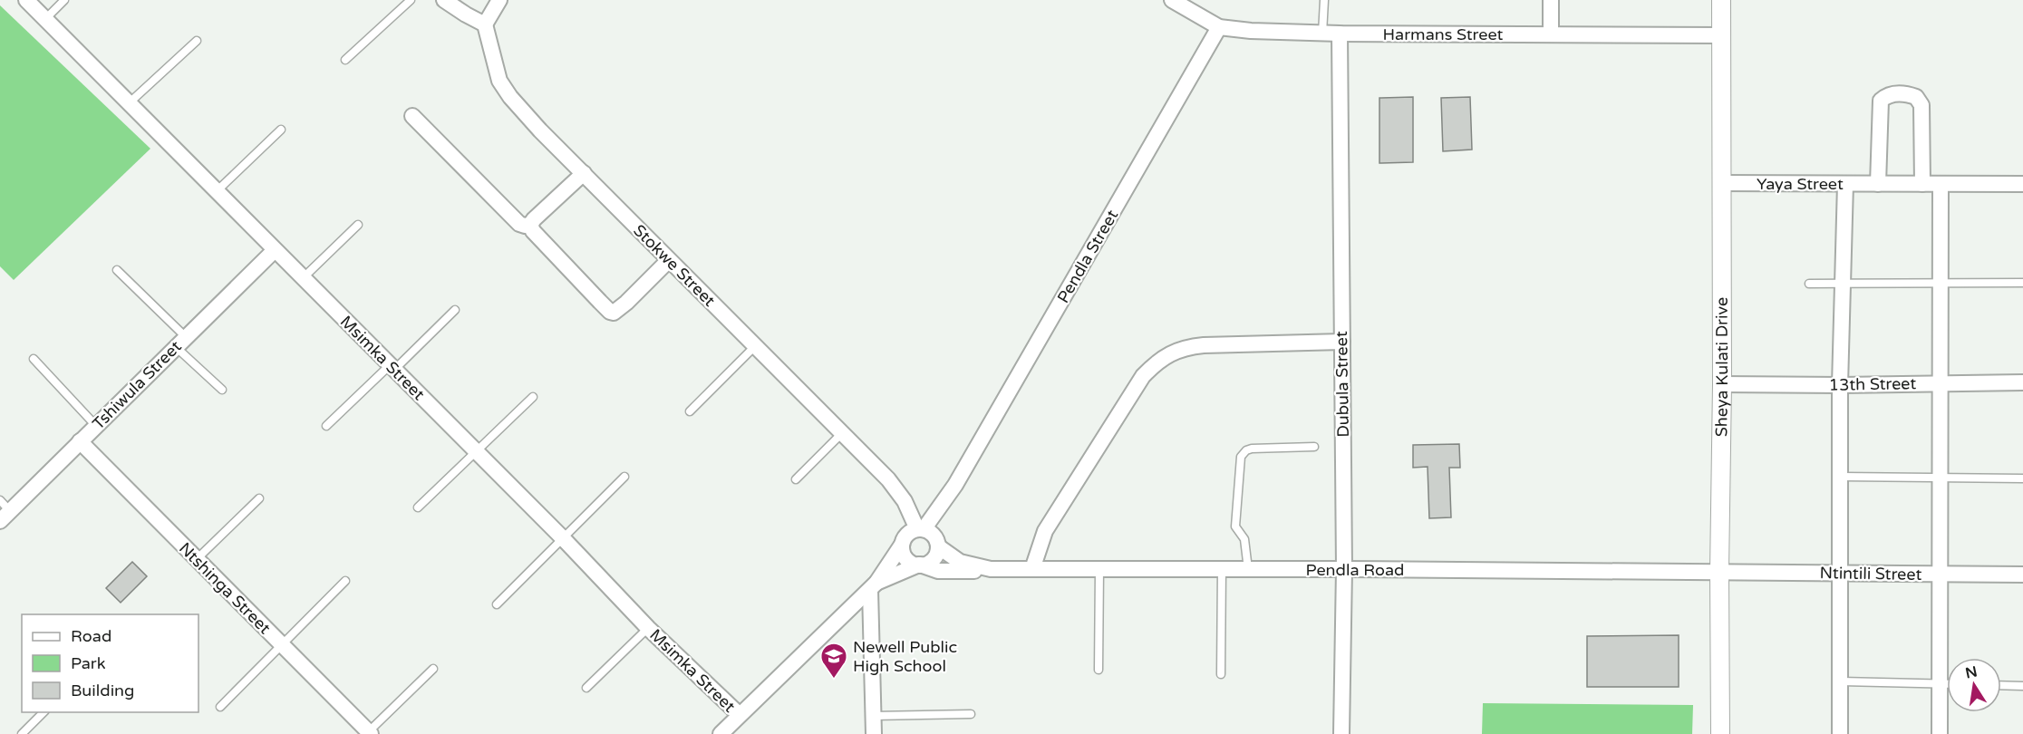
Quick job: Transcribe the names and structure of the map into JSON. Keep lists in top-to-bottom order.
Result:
{
  "streets": {
    "street": [
      "Harmans Street",
      "Yaya Street",
      "Pendla Street",
      "Stokwe Street",
      "Msimka Street",
      "Sheya Kulati Drive",
      "Dubula Street",
      "13th Street",
      "Tshiwula Street",
      "Pendla Road",
      "Ntintili Street",
      "Ntshinga Street"
    ]
  },
  "crossings": [
    ["Harmans Street", "Pendla Street"],
    ["Harmans Street", "Sheya Kulati Drive"],
    ["Harmans Street", "Dubula Street"],
    ["Yaya Street", "Sheya Kulati Drive"],
    ["Pendla Street", "Stokwe Street"],
    ["Pendla Street", "Pendla Road"],
    ["Stokwe Street", "Pendla Road"],
    ["Msimka Street", "Tshiwula Street"],
    ["Sheya Kulati Drive", "13th Street"],
    ["Sheya Kulati Drive", "Pendla Road"],
    ["Sheya Kulati Drive", "Ntintili Street"],
    ["Dubula Street", "Pendla Road"],
    ["Tshiwula Street", "Ntshinga Street"],
    ["Pendla Road", "Ntintili Street"]
  ],
  "places": {
    "school or university": ["Newell Public High School"]
  },
  "legend": ["Road", "Park", "Building"],
  "north": "top"
}
